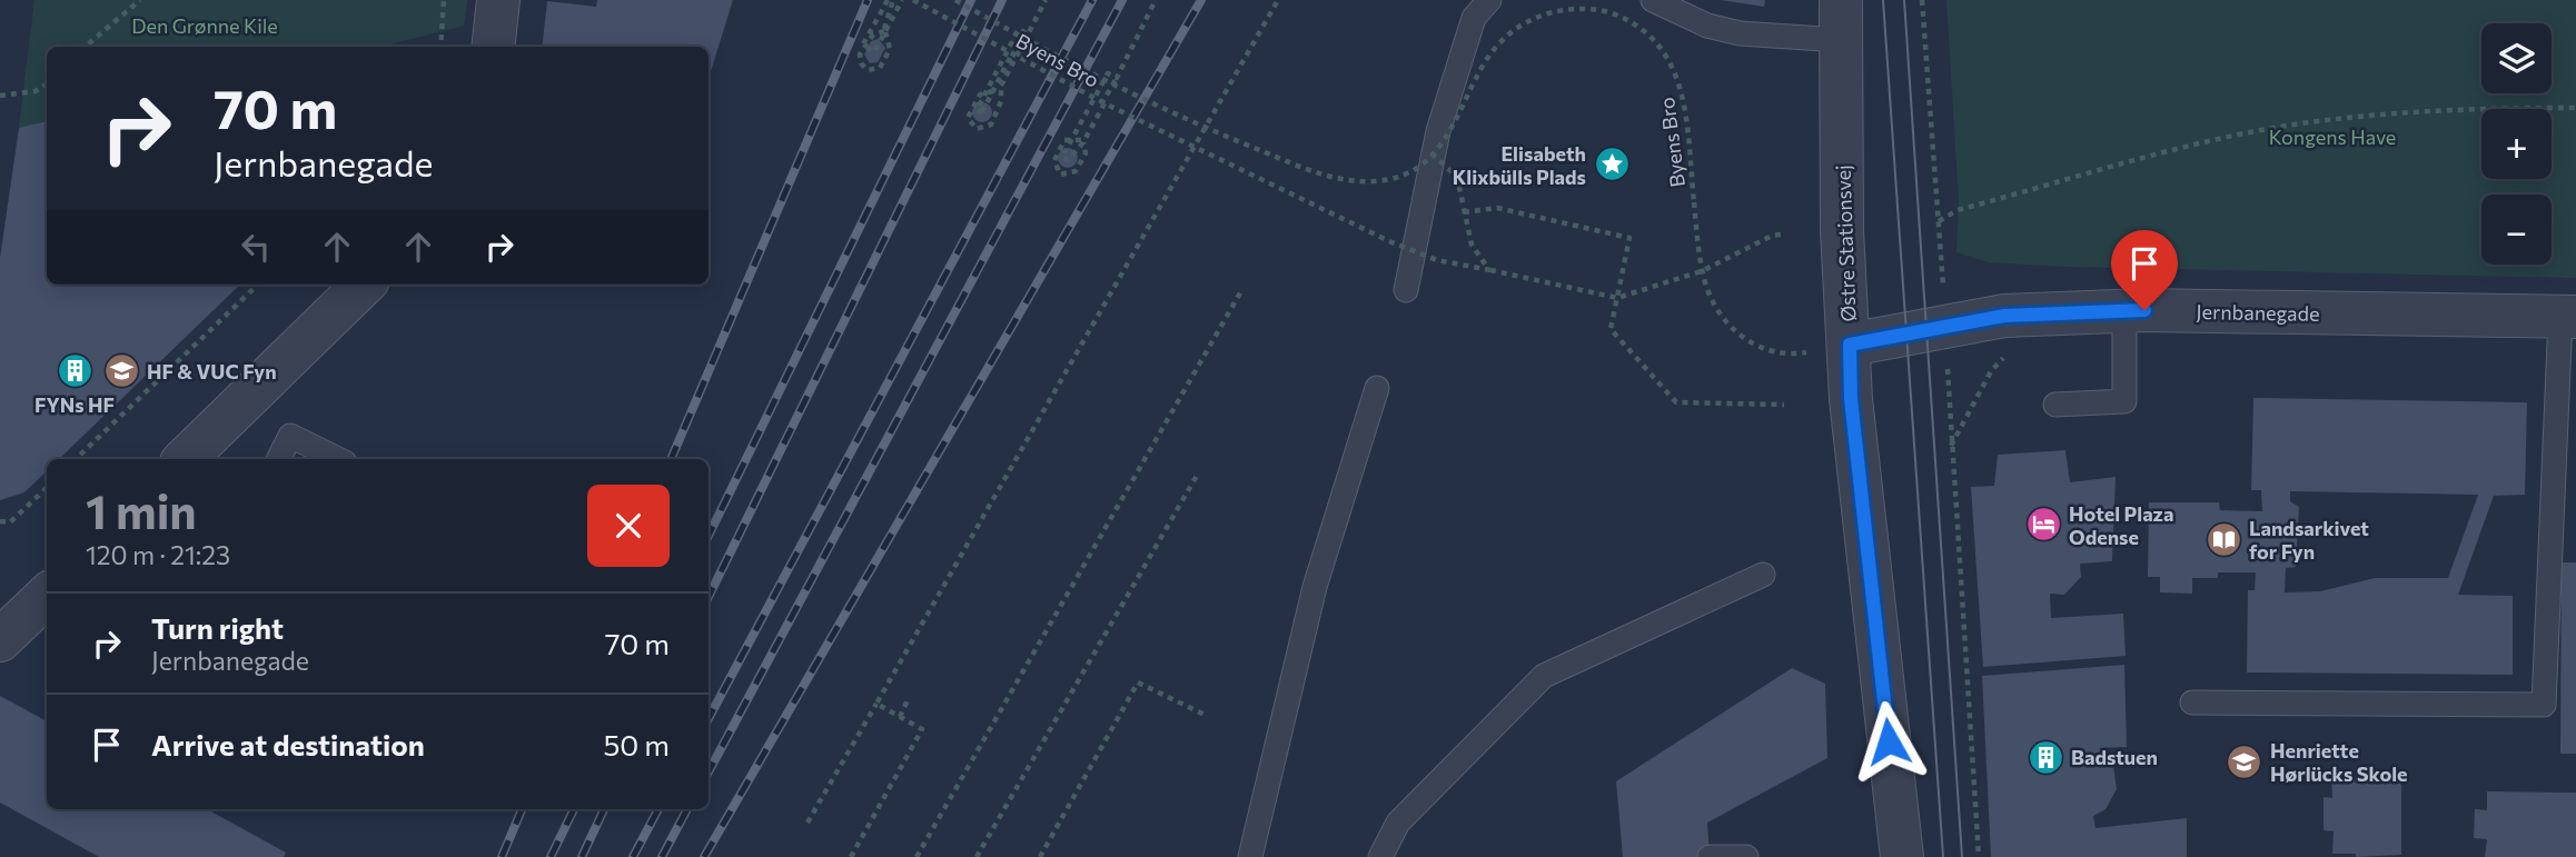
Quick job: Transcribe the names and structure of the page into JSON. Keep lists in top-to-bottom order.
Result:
{
  "streets": {
    "street": ["Østre Stationsvej", "Jernbanegade"],
    "path": ["Byens Bro"]
  },
  "crossings": [
    ["Byens Bro", "Østre Stationsvej"],
    ["Byens Bro", "Jernbanegade"],
    ["Østre Stationsvej", "Jernbanegade"]
  ],
  "parks": ["Den Grønne Kile", "Kongens Have"],
  "places": {
    "place": ["Elisabeth Klixbülls Plads"],
    "building": ["FYNs HF", "Badstuen"],
    "school or university": ["HF & VUC Fyn", "Henriette Hørlücks Skole"],
    "hotel": ["Hotel Plaza Odense"],
    "library": ["Landsarkivet for Fyn"]
  },
  "page": {
    "map_buttons": ["+", "−"],
    "turn": ["70 m", "Jernbanegade"],
    "heading": ["1 min", "120 m · 21:23"],
    "list": [
      {
        "name": "Turn right",
        "note": "Jernbanegade",
        "value": "70 m"
      },
      {
        "name": "Arrive at destination",
        "value": "50 m"
      }
    ]
  }
}
